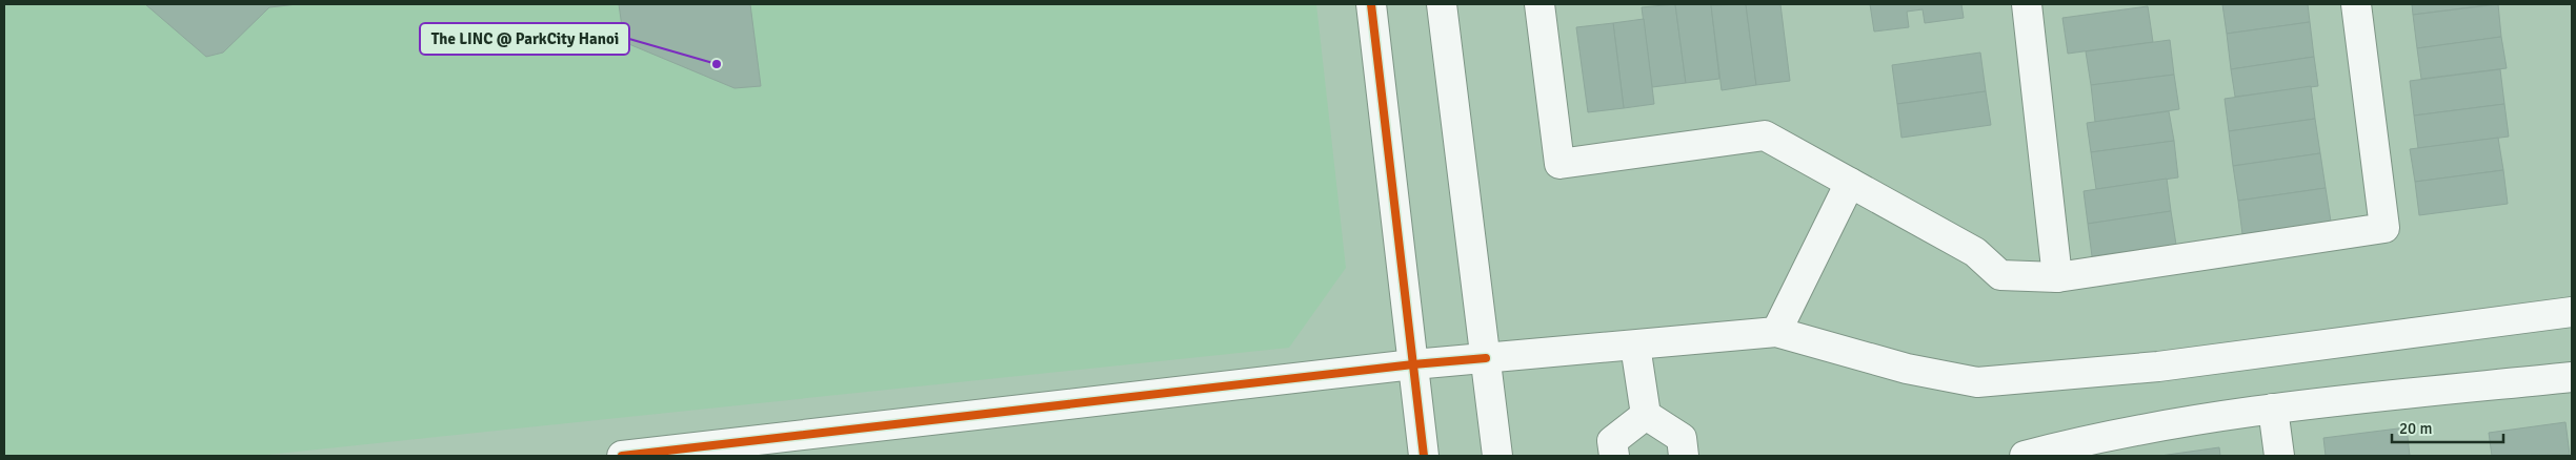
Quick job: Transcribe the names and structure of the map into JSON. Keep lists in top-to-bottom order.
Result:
{
  "places": ["The LINC @ ParkCity Hanoi"],
  "scale_bar": "20 m"
}
